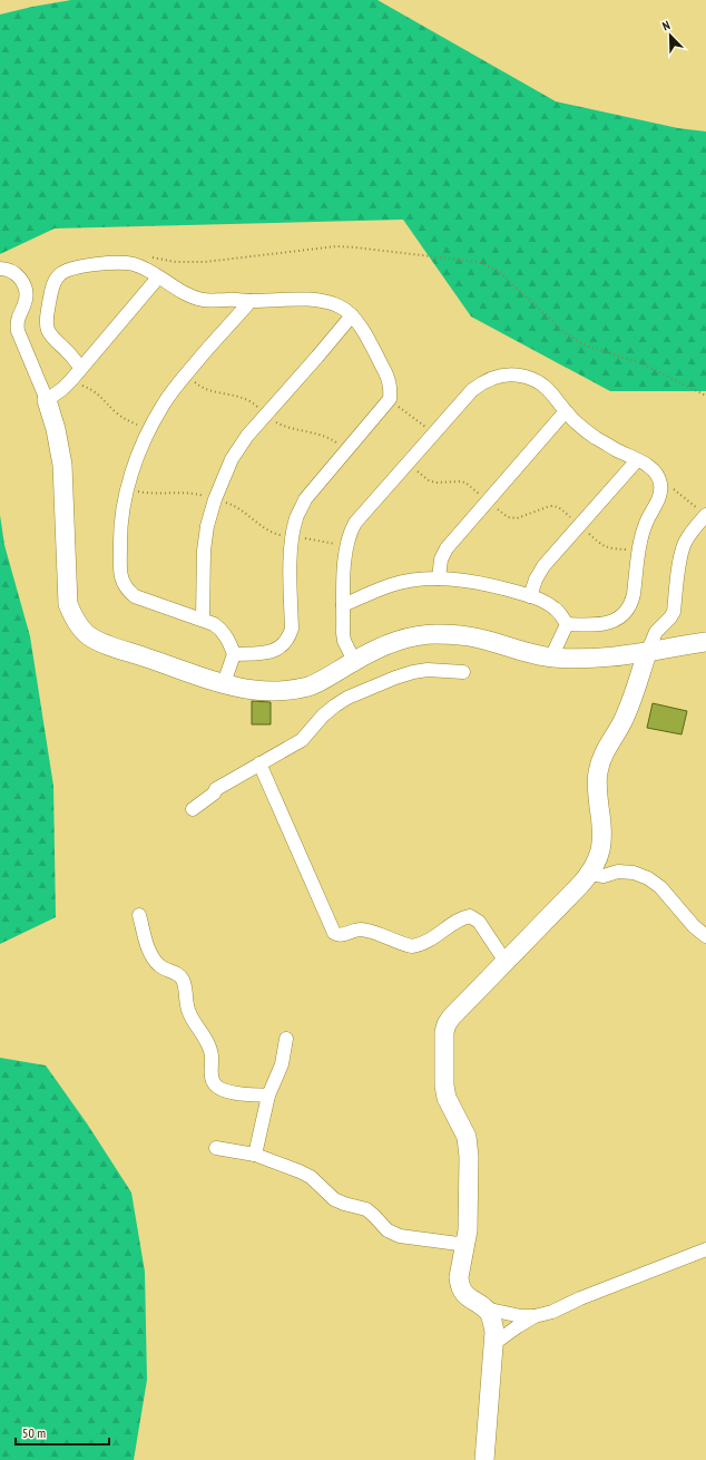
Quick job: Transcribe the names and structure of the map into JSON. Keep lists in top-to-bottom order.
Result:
{
  "scale_bar": "50 m",
  "north": "top left"
}
